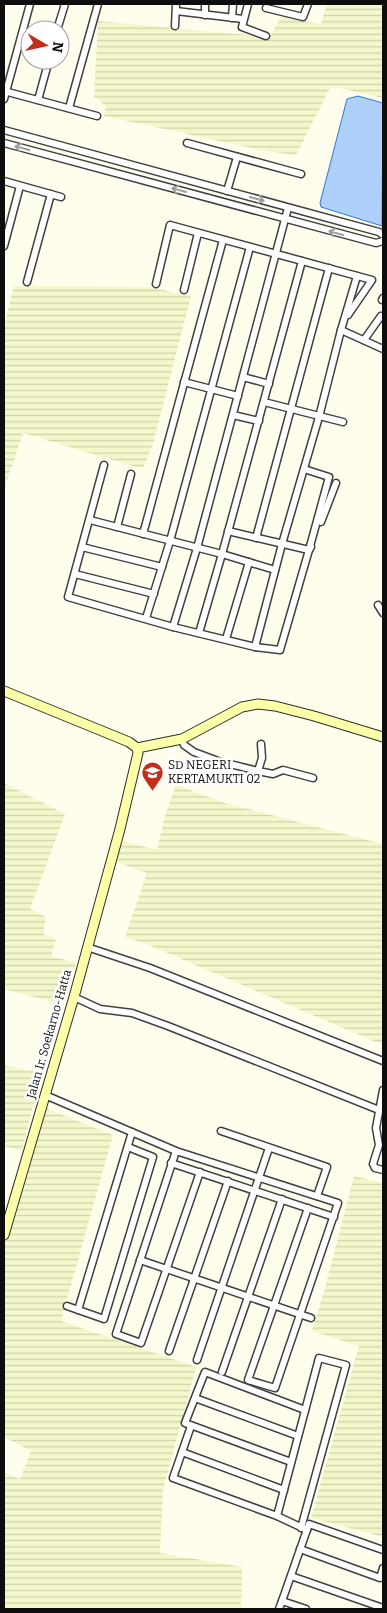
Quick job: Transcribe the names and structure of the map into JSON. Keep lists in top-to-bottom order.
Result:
{
  "streets": {
    "main road": ["Jalan Ir. Soekarno-Hatta"]
  },
  "places": {
    "school or university": ["SD NEGERI KERTAMUKTI 02"]
  },
  "north": "right"
}
